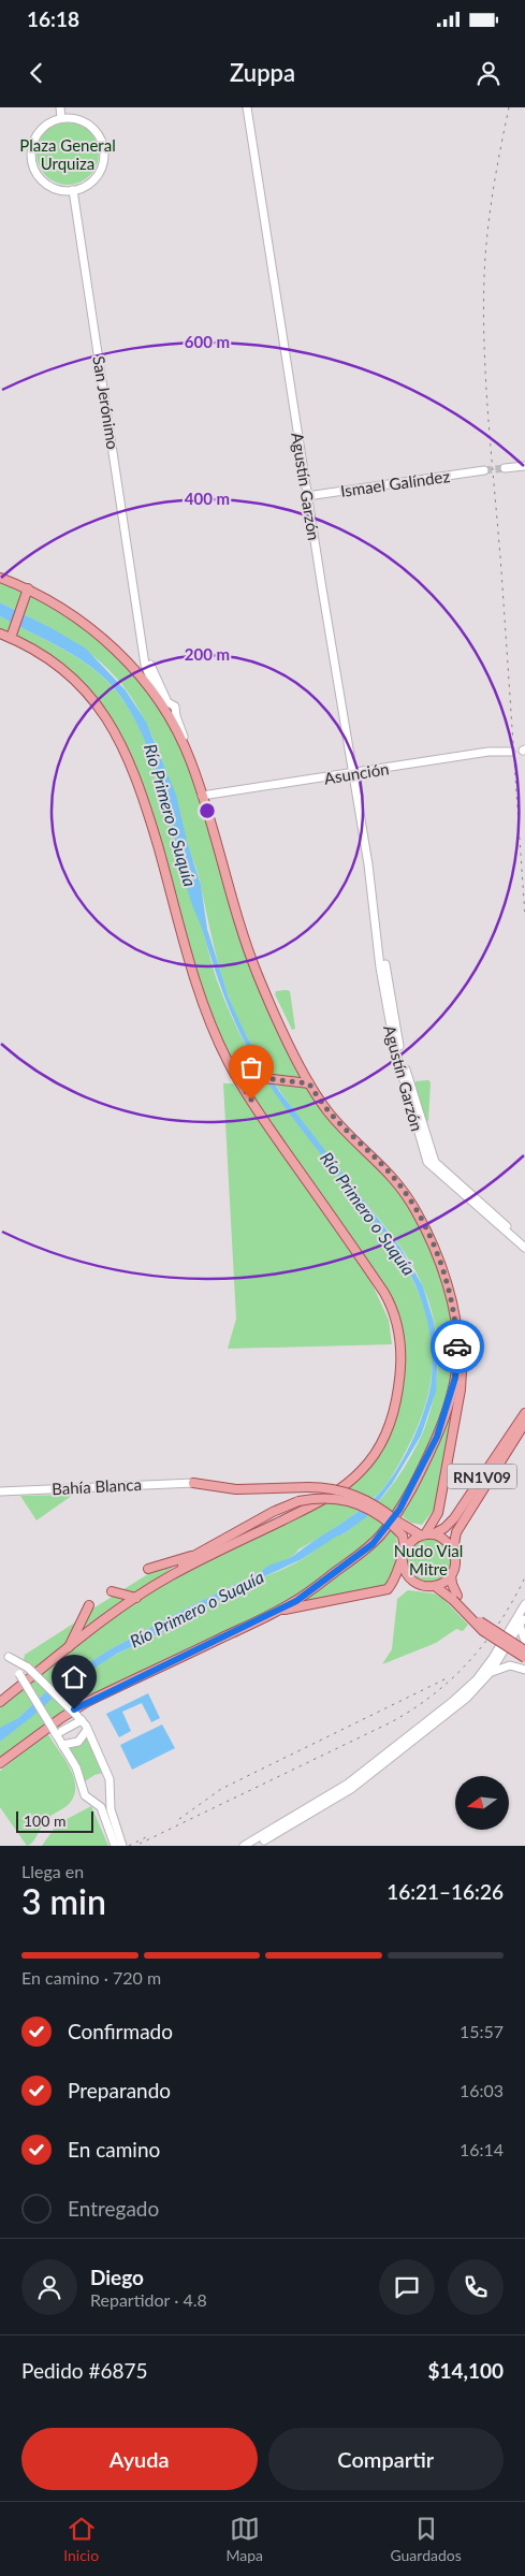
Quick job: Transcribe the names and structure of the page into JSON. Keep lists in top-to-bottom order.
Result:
{
  "streets": {
    "main road": [
      "San Jerónimo",
      "Ismael Galíndez",
      "Agustín Garzón",
      "Asunción",
      "RN1V09",
      "Bahía Blanca"
    ]
  },
  "crossings": [
    ["Ismael Galíndez", "Agustín Garzón"],
    ["Agustín Garzón", "Asunción"]
  ],
  "water": ["Río Primero o Suquía"],
  "parks": ["Plaza General Urquiza", "Nudo Vial Mitre"],
  "scale_bar": "100 m",
  "north": "left",
  "page": {
    "status": "16:18",
    "header": "Zuppa",
    "scale": "100 m",
    "heading": ["3 min", "Llega en", "16:21–16:26"],
    "panel": [
      "Diego",
      "Repartidor · 4.8",
      "Pedido #6875",
      "$14,100"
    ],
    "bar": "En camino · 720 m",
    "list": [
      ["Confirmado", "15:57"],
      ["Preparando", "16:03"],
      ["En camino", "16:14"],
      "Entregado"
    ],
    "buttons": ["Ayuda", "Compartir"],
    "tabs": ["Inicio", "Mapa", "Guardados"]
  },
  "rings": ["600 m", "400 m", "200 m"]
}
